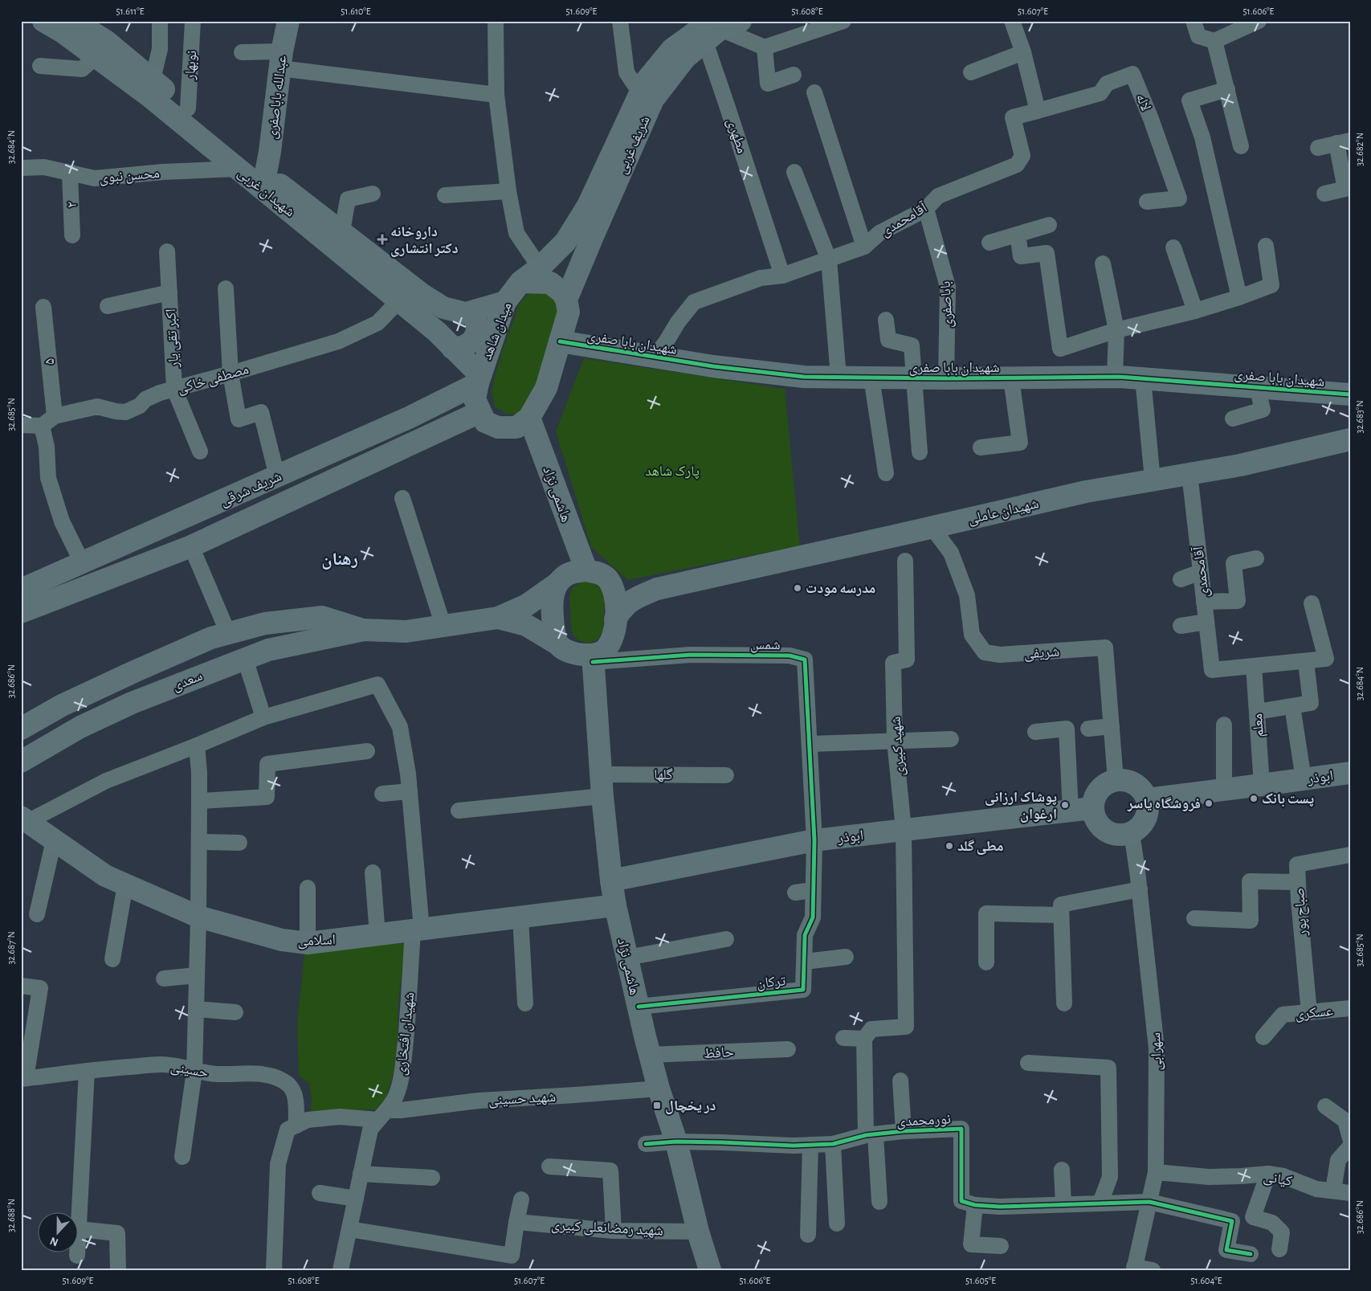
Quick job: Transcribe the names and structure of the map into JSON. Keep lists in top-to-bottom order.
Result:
{
  "streets": {
    "street": [
      "نوبهار",
      "عبدالله باباصفری",
      "لاله",
      "مطهری",
      "شریف غربی",
      "محسن نبوی",
      "شهیدان غربی",
      "۲",
      "آقامحمدی",
      "باباصفری",
      "میدان شاهد",
      "اکبر تقی یار",
      "شهیدان بابا صفری",
      "۵",
      "مصطفی خاکی",
      "شریف شرقی",
      "هاشمی نژاد",
      "شهیدان عاملی",
      "شمس",
      "شریفی",
      "سعدی",
      "معلم",
      "شهید کبیری",
      "گلها",
      "ابوذر",
      "صباح پور",
      "اسلامی",
      "ترکان",
      "عسکری",
      "شهیدان افتخاری",
      "سهرابی",
      "حافظ",
      "حسینی",
      "شهید حسینی",
      "نورمحمدی",
      "کیانی",
      "شهید رمضانعلی کبیری"
    ]
  },
  "crossings": [
    ["نوبهار", "شهیدان غربی"],
    ["عبدالله باباصفری", "شهیدان غربی"],
    ["لاله", "آقامحمدی"],
    ["مطهری", "شریف غربی"],
    ["مطهری", "آقامحمدی"],
    ["شریف غربی", "میدان شاهد"],
    ["محسن نبوی", "شهیدان غربی"],
    ["محسن نبوی", "۲"],
    ["شهیدان غربی", "میدان شاهد"],
    ["شهیدان غربی", "مصطفی خاکی"],
    ["شهیدان غربی", "شریف شرقی"],
    ["آقامحمدی", "باباصفری"],
    ["آقامحمدی", "شهیدان بابا صفری"],
    ["آقامحمدی", "شهیدان عاملی"],
    ["آقامحمدی", "معلم"],
    ["باباصفری", "شهیدان بابا صفری"],
    ["میدان شاهد", "شریف شرقی"],
    ["اکبر تقی یار", "مصطفی خاکی"],
    ["۵", "مصطفی خاکی"],
    ["هاشمی نژاد", "شهیدان عاملی"],
    ["هاشمی نژاد", "شمس"],
    ["هاشمی نژاد", "گلها"],
    ["هاشمی نژاد", "ابوذر"],
    ["هاشمی نژاد", "اسلامی"],
    ["هاشمی نژاد", "ترکان"],
    ["هاشمی نژاد", "حافظ"],
    ["هاشمی نژاد", "شهید حسینی"],
    ["هاشمی نژاد", "نورمحمدی"],
    ["هاشمی نژاد", "شهید رمضانعلی کبیری"],
    ["شهیدان عاملی", "شمس"],
    ["شهیدان عاملی", "شریفی"],
    ["شمس", "ابوذر"],
    ["شمس", "ترکان"],
    ["شریفی", "ابوذر"],
    ["شریفی", "سهرابی"],
    ["معلم", "ابوذر"],
    ["شهید کبیری", "ابوذر"],
    ["ابوذر", "ترکان"],
    ["ابوذر", "سهرابی"],
    ["صباح پور", "عسکری"],
    ["اسلامی", "شهیدان افتخاری"],
    ["شهیدان افتخاری", "شهید حسینی"],
    ["سهرابی", "کیانی"]
  ],
  "districts": ["رهنان"],
  "parks": ["پارک شاهد"],
  "places": {
    "health": ["داروخانه دکتر انتشاری"],
    "other": [
      "مدرسه مودت",
      "پست بانک",
      "فروشگاه یاسر",
      "پوشاک ارزانی ارغوان",
      "مطی گلد"
    ],
    "transit": ["در یخچال"]
  },
  "north": "bottom",
  "coordinates": [
    "51.611°E",
    "51.610°E",
    "51.609°E",
    "51.608°E",
    "51.607°E",
    "51.606°E",
    "32.684°N",
    "32.682°N",
    "32.685°N",
    "32.683°N",
    "32.686°N",
    "32.687°N",
    "32.688°N",
    "51.605°E",
    "51.604°E"
  ]
}
